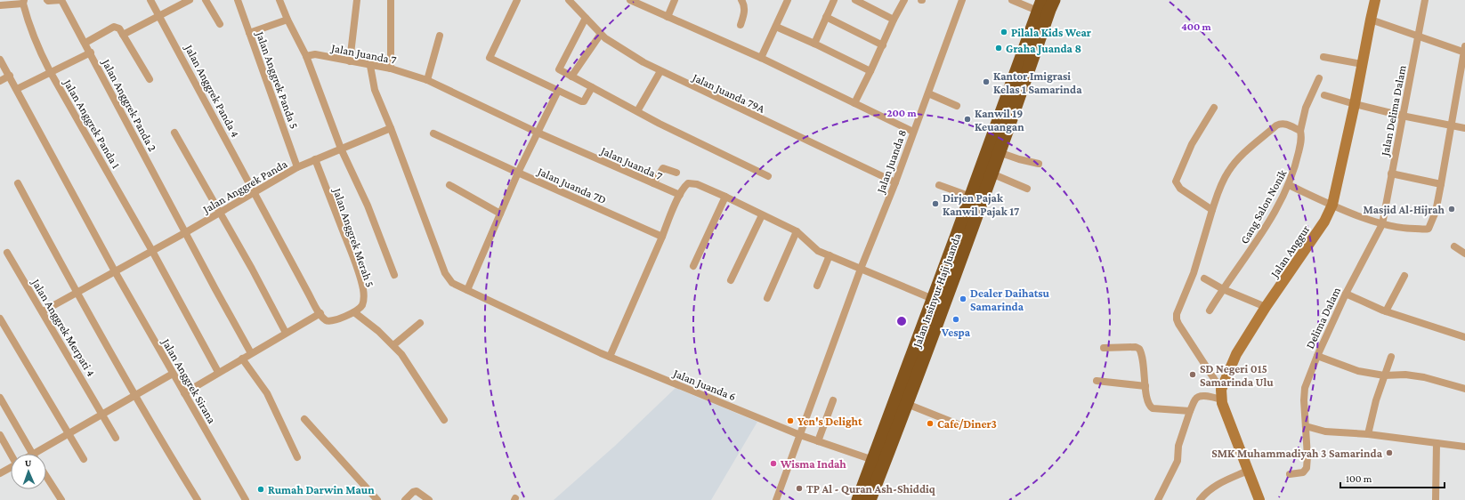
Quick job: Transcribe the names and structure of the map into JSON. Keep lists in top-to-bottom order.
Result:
{
  "streets": {
    "highway": ["Jalan Insinyur Haji Juanda"],
    "street": [
      "Jalan Juanda 7",
      "Jalan Anggrek Panda 5",
      "Jalan Anggrek Panda 4",
      "Jalan Juanda 79A",
      "Jalan Anggrek Panda 2",
      "Jalan Delima Dalam",
      "Jalan Anggrek Panda 1",
      "Jalan Juanda 8",
      "Jalan Juanda 7D",
      "Jalan Anggrek Panda",
      "Gang Salon Nonik",
      "Jalan Anggrek Merah 5",
      "Jalan Anggur",
      "Delima Dalam",
      "Jalan Anggrek Merpati 4",
      "Jalan Anggrek Sirana",
      "Jalan Juanda 6"
    ]
  },
  "crossings": [
    ["Jalan Anggrek Panda 5", "Jalan Anggrek Panda"],
    ["Jalan Anggrek Panda 4", "Jalan Anggrek Panda"],
    ["Jalan Anggrek Panda 4", "Jalan Anggrek Merah 5"],
    ["Jalan Juanda 79A", "Jalan Juanda 8"],
    ["Jalan Anggrek Panda 2", "Jalan Anggrek Panda"],
    ["Jalan Delima Dalam", "Delima Dalam"],
    ["Jalan Anggrek Panda 1", "Jalan Anggrek Panda"],
    ["Jalan Anggrek Panda", "Jalan Anggrek Merah 5"],
    ["Jalan Anggrek Panda", "Jalan Anggrek Merpati 4"],
    ["Jalan Anggrek Panda", "Jalan Anggrek Sirana"],
    ["Jalan Anggrek Panda", "Jalan Juanda 6"],
    ["Jalan Insinyur Haji Juanda", "Jalan Juanda 6"]
  ],
  "places": [
    "Pilala Kids Wear",
    "Graha Juanda 8",
    "Kantor Imigrasi Kelas 1 Samarinda",
    "Kanwil 19 Keuangan",
    "Dirjen Pajak Kanwil Pajak 17",
    "Masjid Al-Hijrah",
    "Dealer Daihatsu Samarinda",
    "Vespa",
    "SD Negeri 015 Samarinda Ulu",
    "Yen's Delight",
    "Cafe/Diner3",
    "SMK Muhammadiyah 3 Samarinda",
    "Wisma Indah",
    "TP Al - Quran Ash-Shiddiq",
    "Rumah Darwin Maun"
  ],
  "scale_bar": "100 m",
  "north": "top",
  "rings": ["400 m", "200 m"]
}
